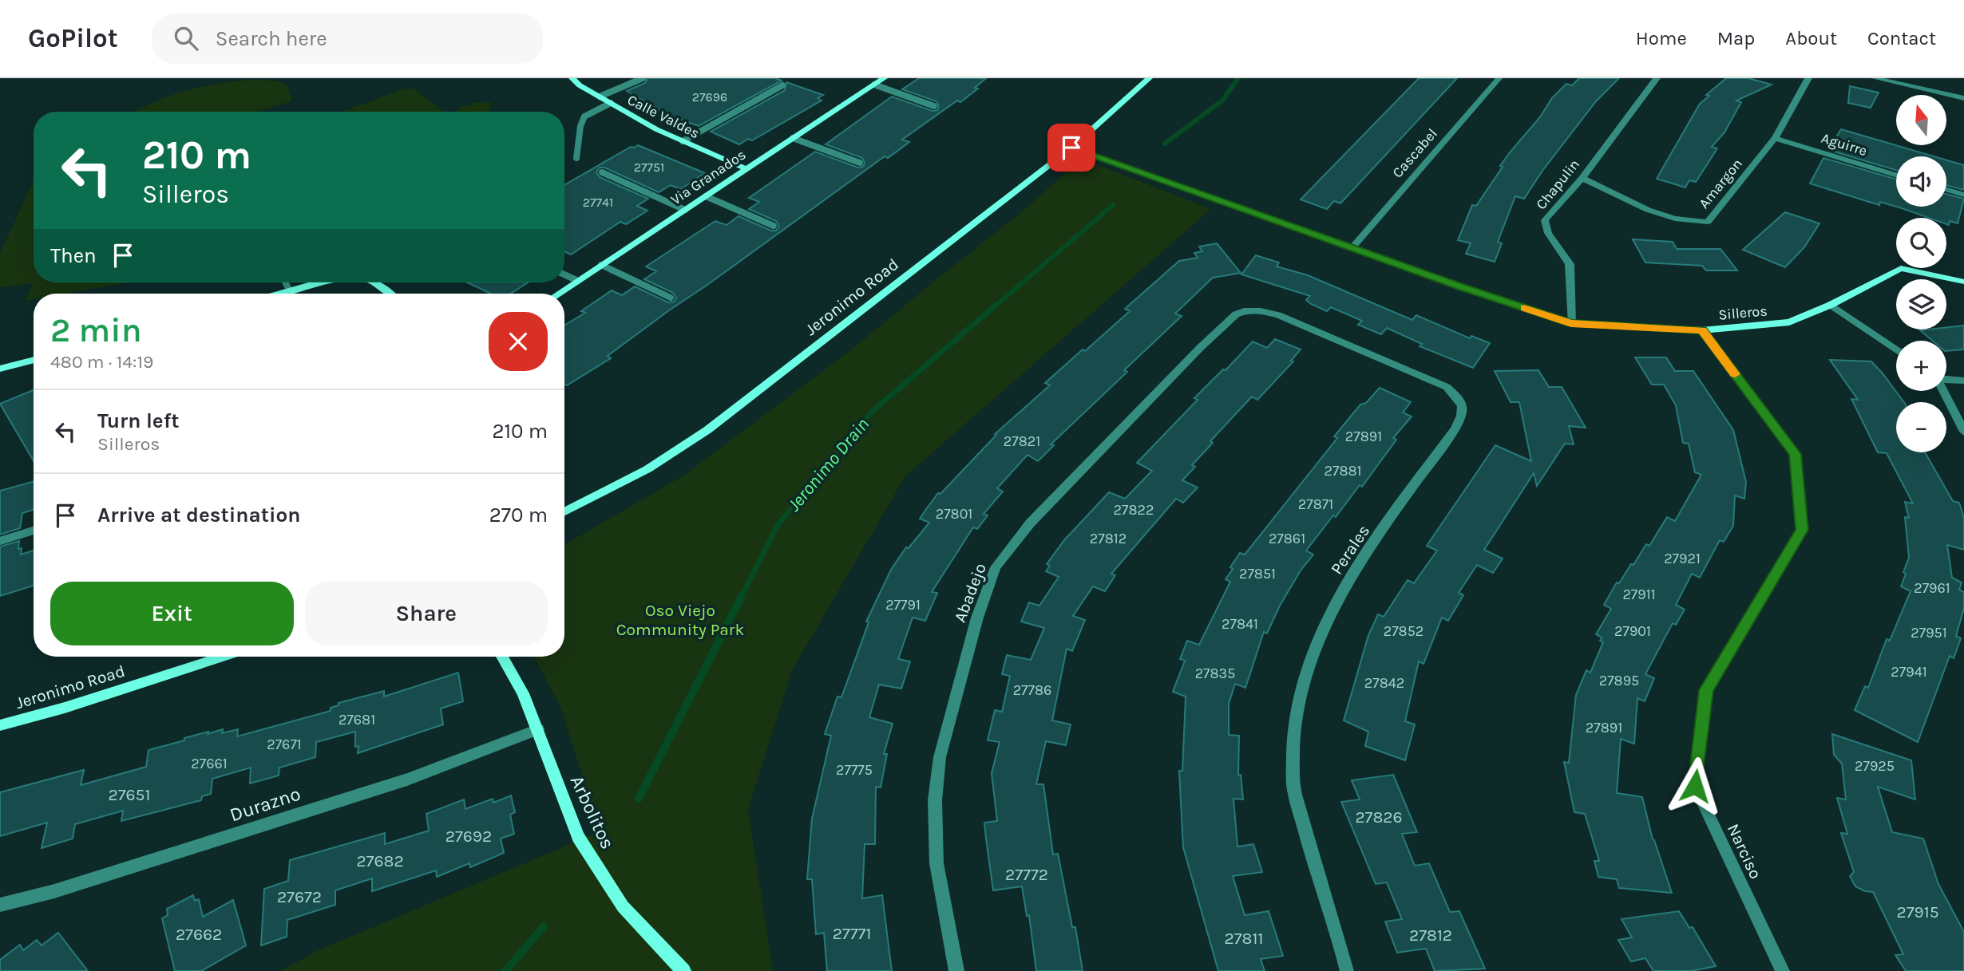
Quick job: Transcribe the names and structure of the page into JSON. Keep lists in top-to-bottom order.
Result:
{
  "streets": {
    "street": [
      "Calle Valdes",
      "Aguirre",
      "Cascabel",
      "Via Granados",
      "Amargon",
      "Chapulin",
      "Jeronimo Road",
      "Silleros",
      "Perales",
      "Abadejo",
      "Durazno",
      "Arbolitos",
      "Narciso"
    ]
  },
  "crossings": [
    ["Calle Valdes", "Via Granados"],
    ["Aguirre", "Amargon"],
    ["Cascabel", "Silleros"],
    ["Amargon", "Chapulin"],
    ["Chapulin", "Silleros"],
    ["Jeronimo Road", "Silleros"],
    ["Silleros", "Narciso"],
    ["Perales", "Abadejo"],
    ["Durazno", "Arbolitos"]
  ],
  "water": ["Jeronimo Drain"],
  "parks": ["Oso Viejo Community Park"],
  "house_numbers": [
    "27696",
    "27751",
    "27741",
    "27891",
    "27821",
    "27881",
    "27871",
    "27822",
    "27801",
    "27812",
    "27861",
    "27921",
    "27851",
    "27961",
    "27911",
    "27791",
    "27841",
    "27852",
    "27901",
    "27951",
    "27941",
    "27835",
    "27895",
    "27842",
    "27786",
    "27681",
    "27891",
    "27671",
    "27661",
    "27925",
    "27775",
    "27651",
    "27826",
    "27692",
    "27682",
    "27772",
    "27672",
    "27915",
    "27771",
    "27662",
    "27812",
    "27811"
  ],
  "north": "top",
  "page": {
    "header": "GoPilot",
    "search": "Search here",
    "nav": [
      "Home",
      "Map",
      "About",
      "Contact"
    ],
    "map_buttons": ["+", "−"],
    "turn": ["210 m", "Silleros"],
    "then": "Then",
    "heading": ["2 min", "480 m · 14:19"],
    "list": [
      {
        "name": "Turn left",
        "note": "Silleros",
        "value": "210 m"
      },
      {
        "name": "Arrive at destination",
        "value": "270 m"
      }
    ],
    "buttons": ["Exit", "Share"]
  }
}
